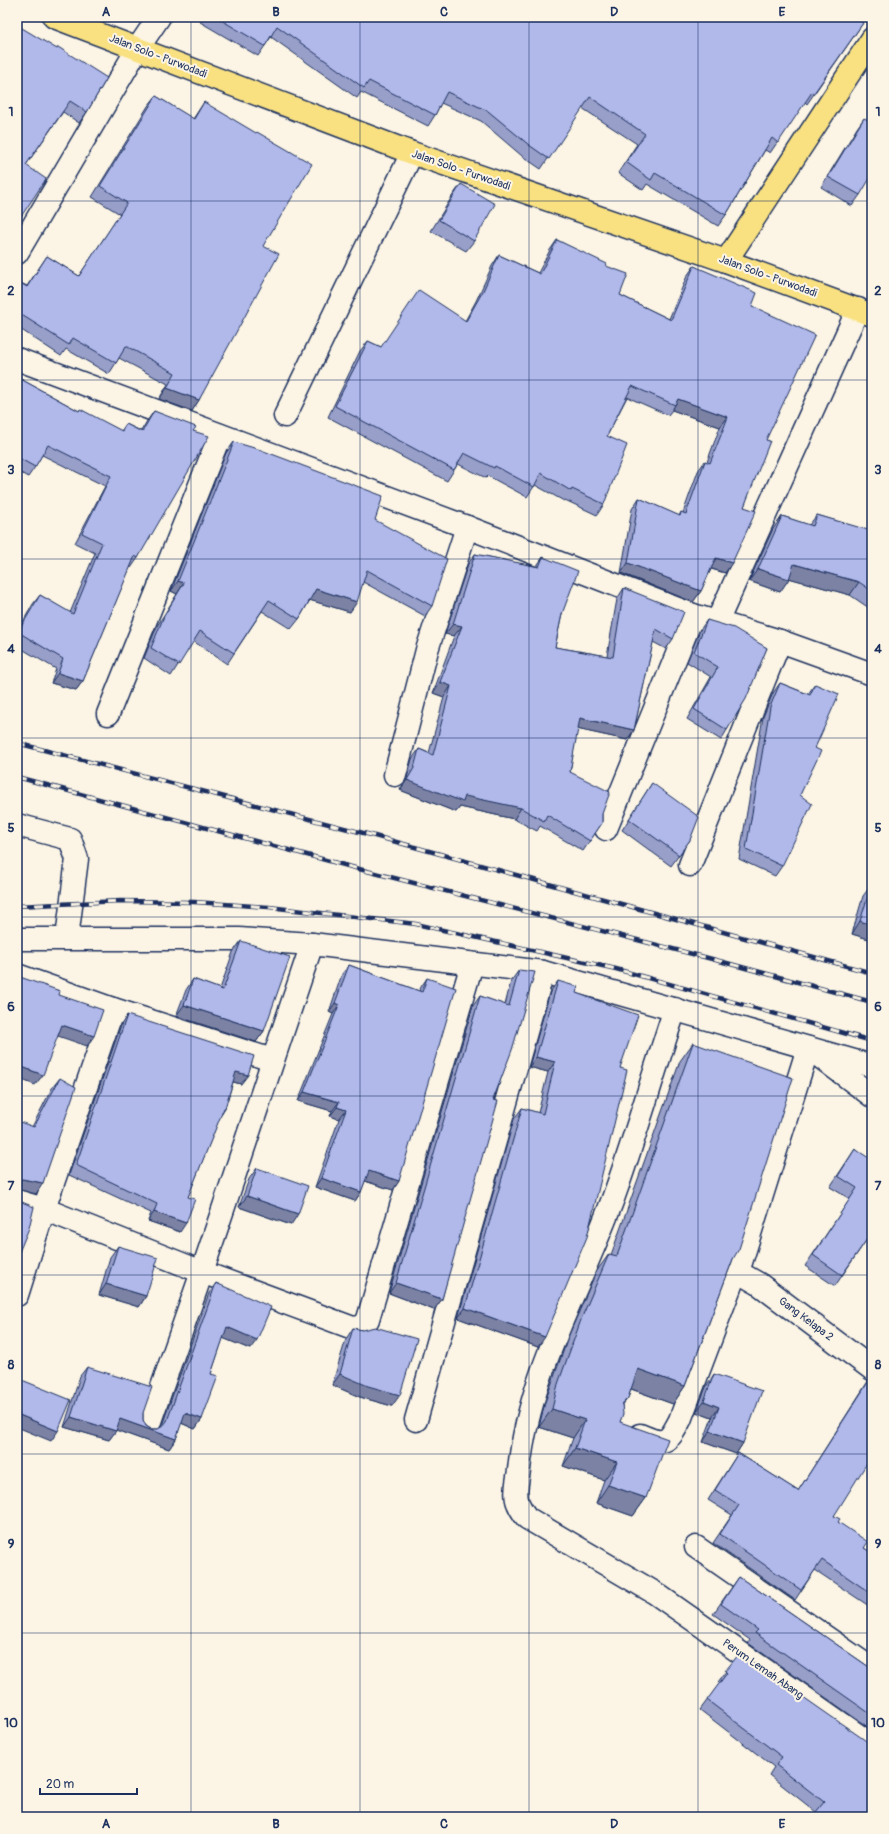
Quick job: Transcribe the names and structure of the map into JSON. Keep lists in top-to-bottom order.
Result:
{
  "streets": {
    "main road": ["Jalan Solo - Purwodadi"],
    "street": ["Gang Kelapa 2", "Perum Lemah Abang"]
  },
  "scale_bar": "20 m",
  "grid": {
    "columns": [
      "A",
      "B",
      "C",
      "D",
      "E"
    ],
    "rows": [
      "1",
      "2",
      "3",
      "4",
      "5",
      "6",
      "7",
      "8",
      "9",
      "10"
    ]
  }
}
